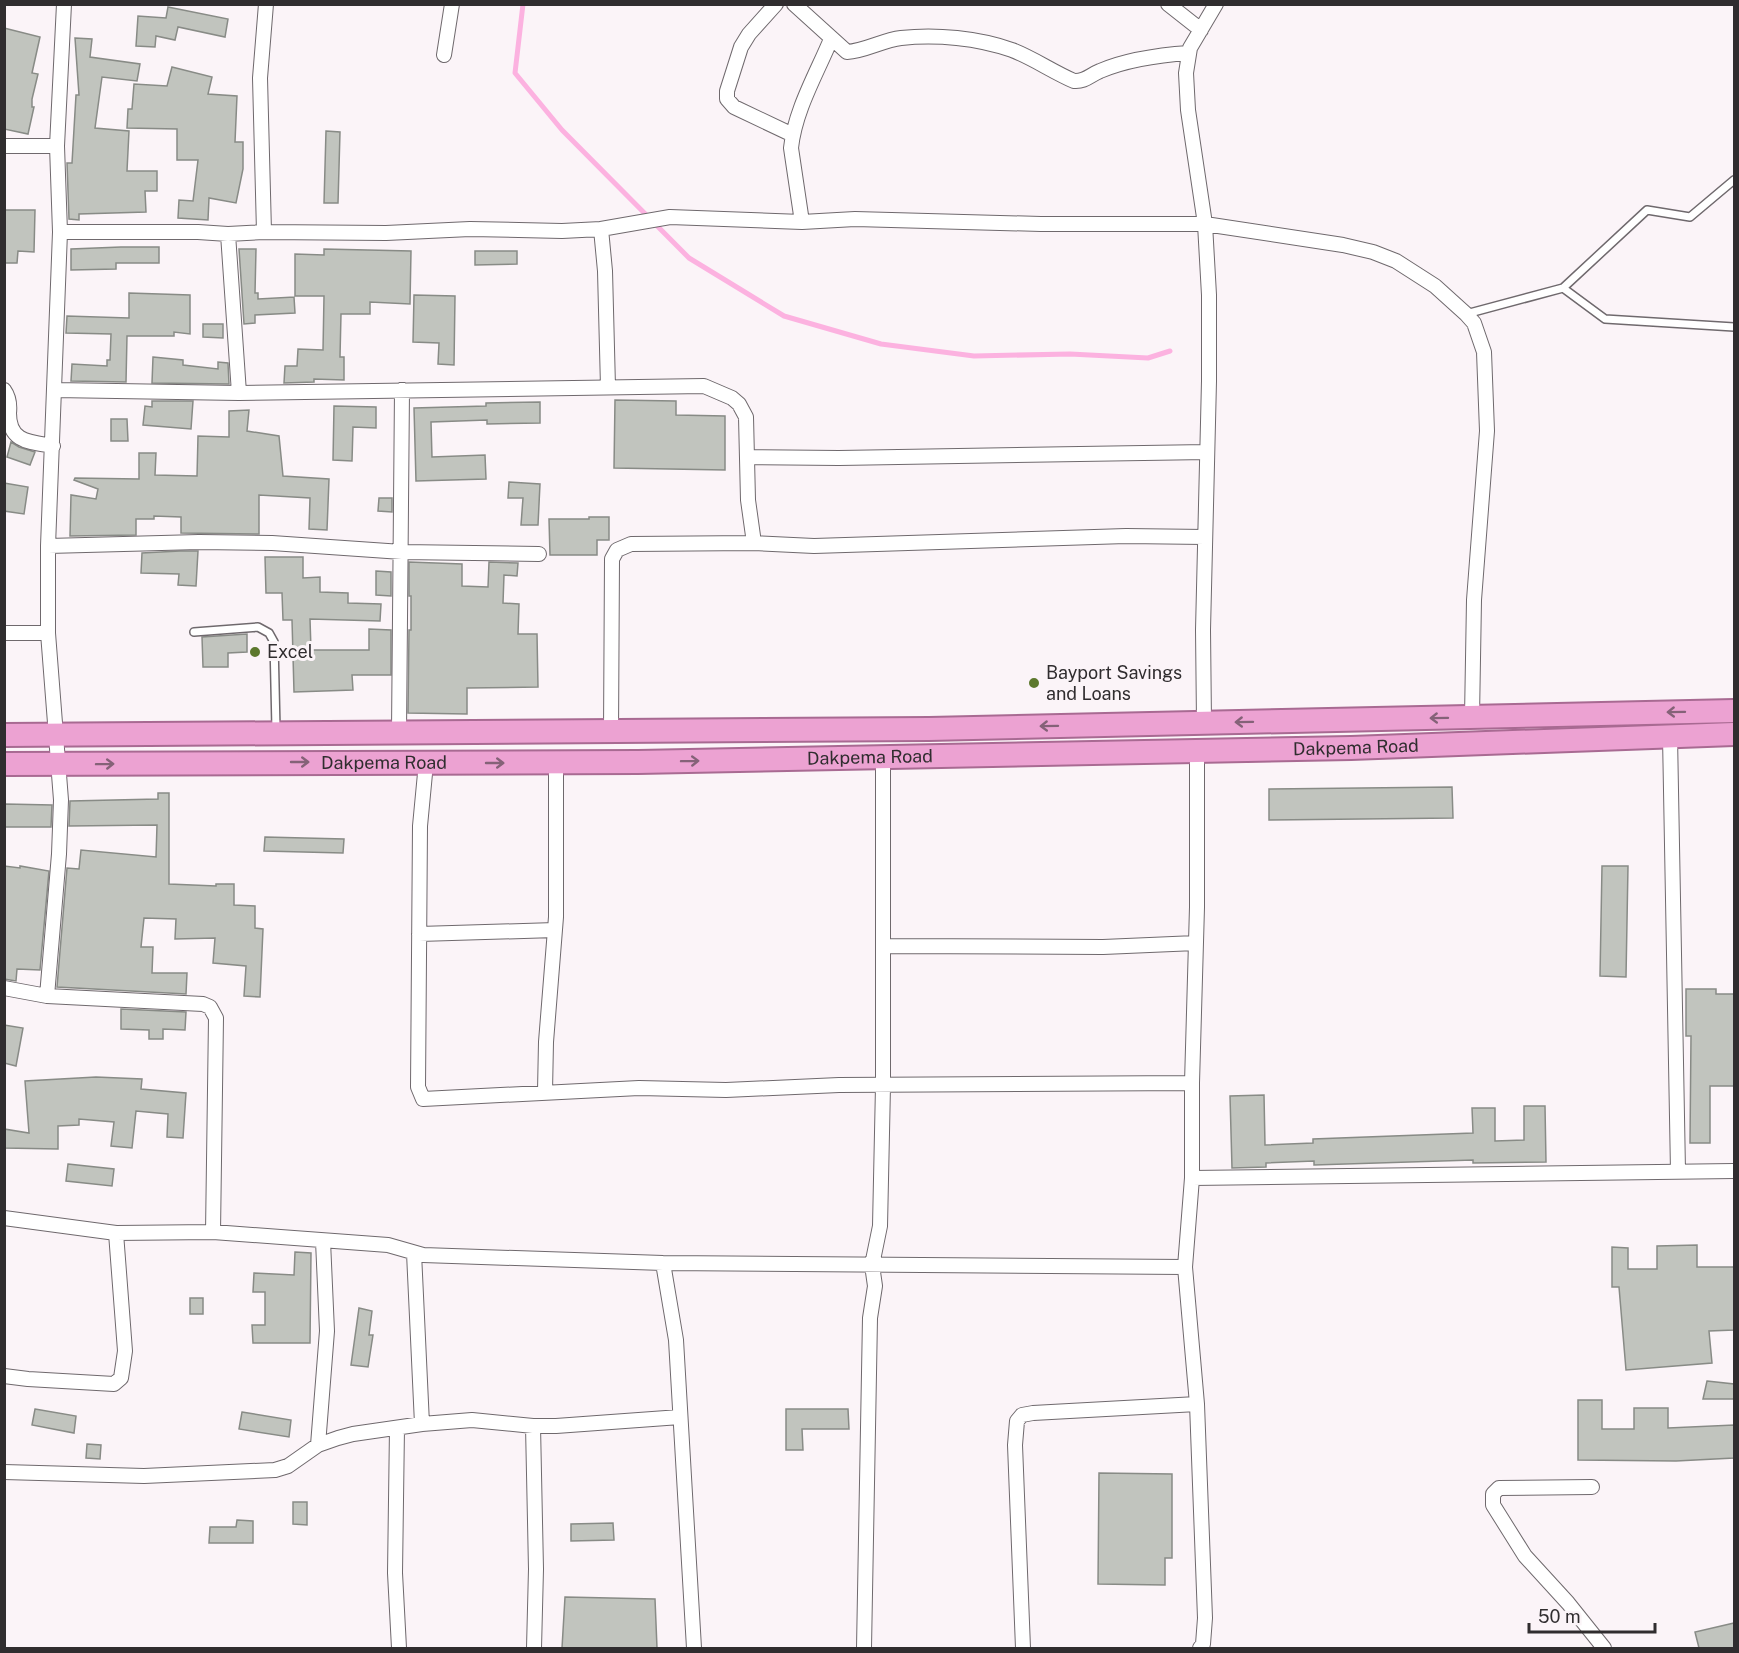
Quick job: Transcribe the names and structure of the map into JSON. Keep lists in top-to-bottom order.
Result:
{
  "streets": {
    "highway": ["Dakpema Road"]
  },
  "places": ["Excel", "Bayport Savings and Loans"],
  "scale_bar": "50 m"
}
